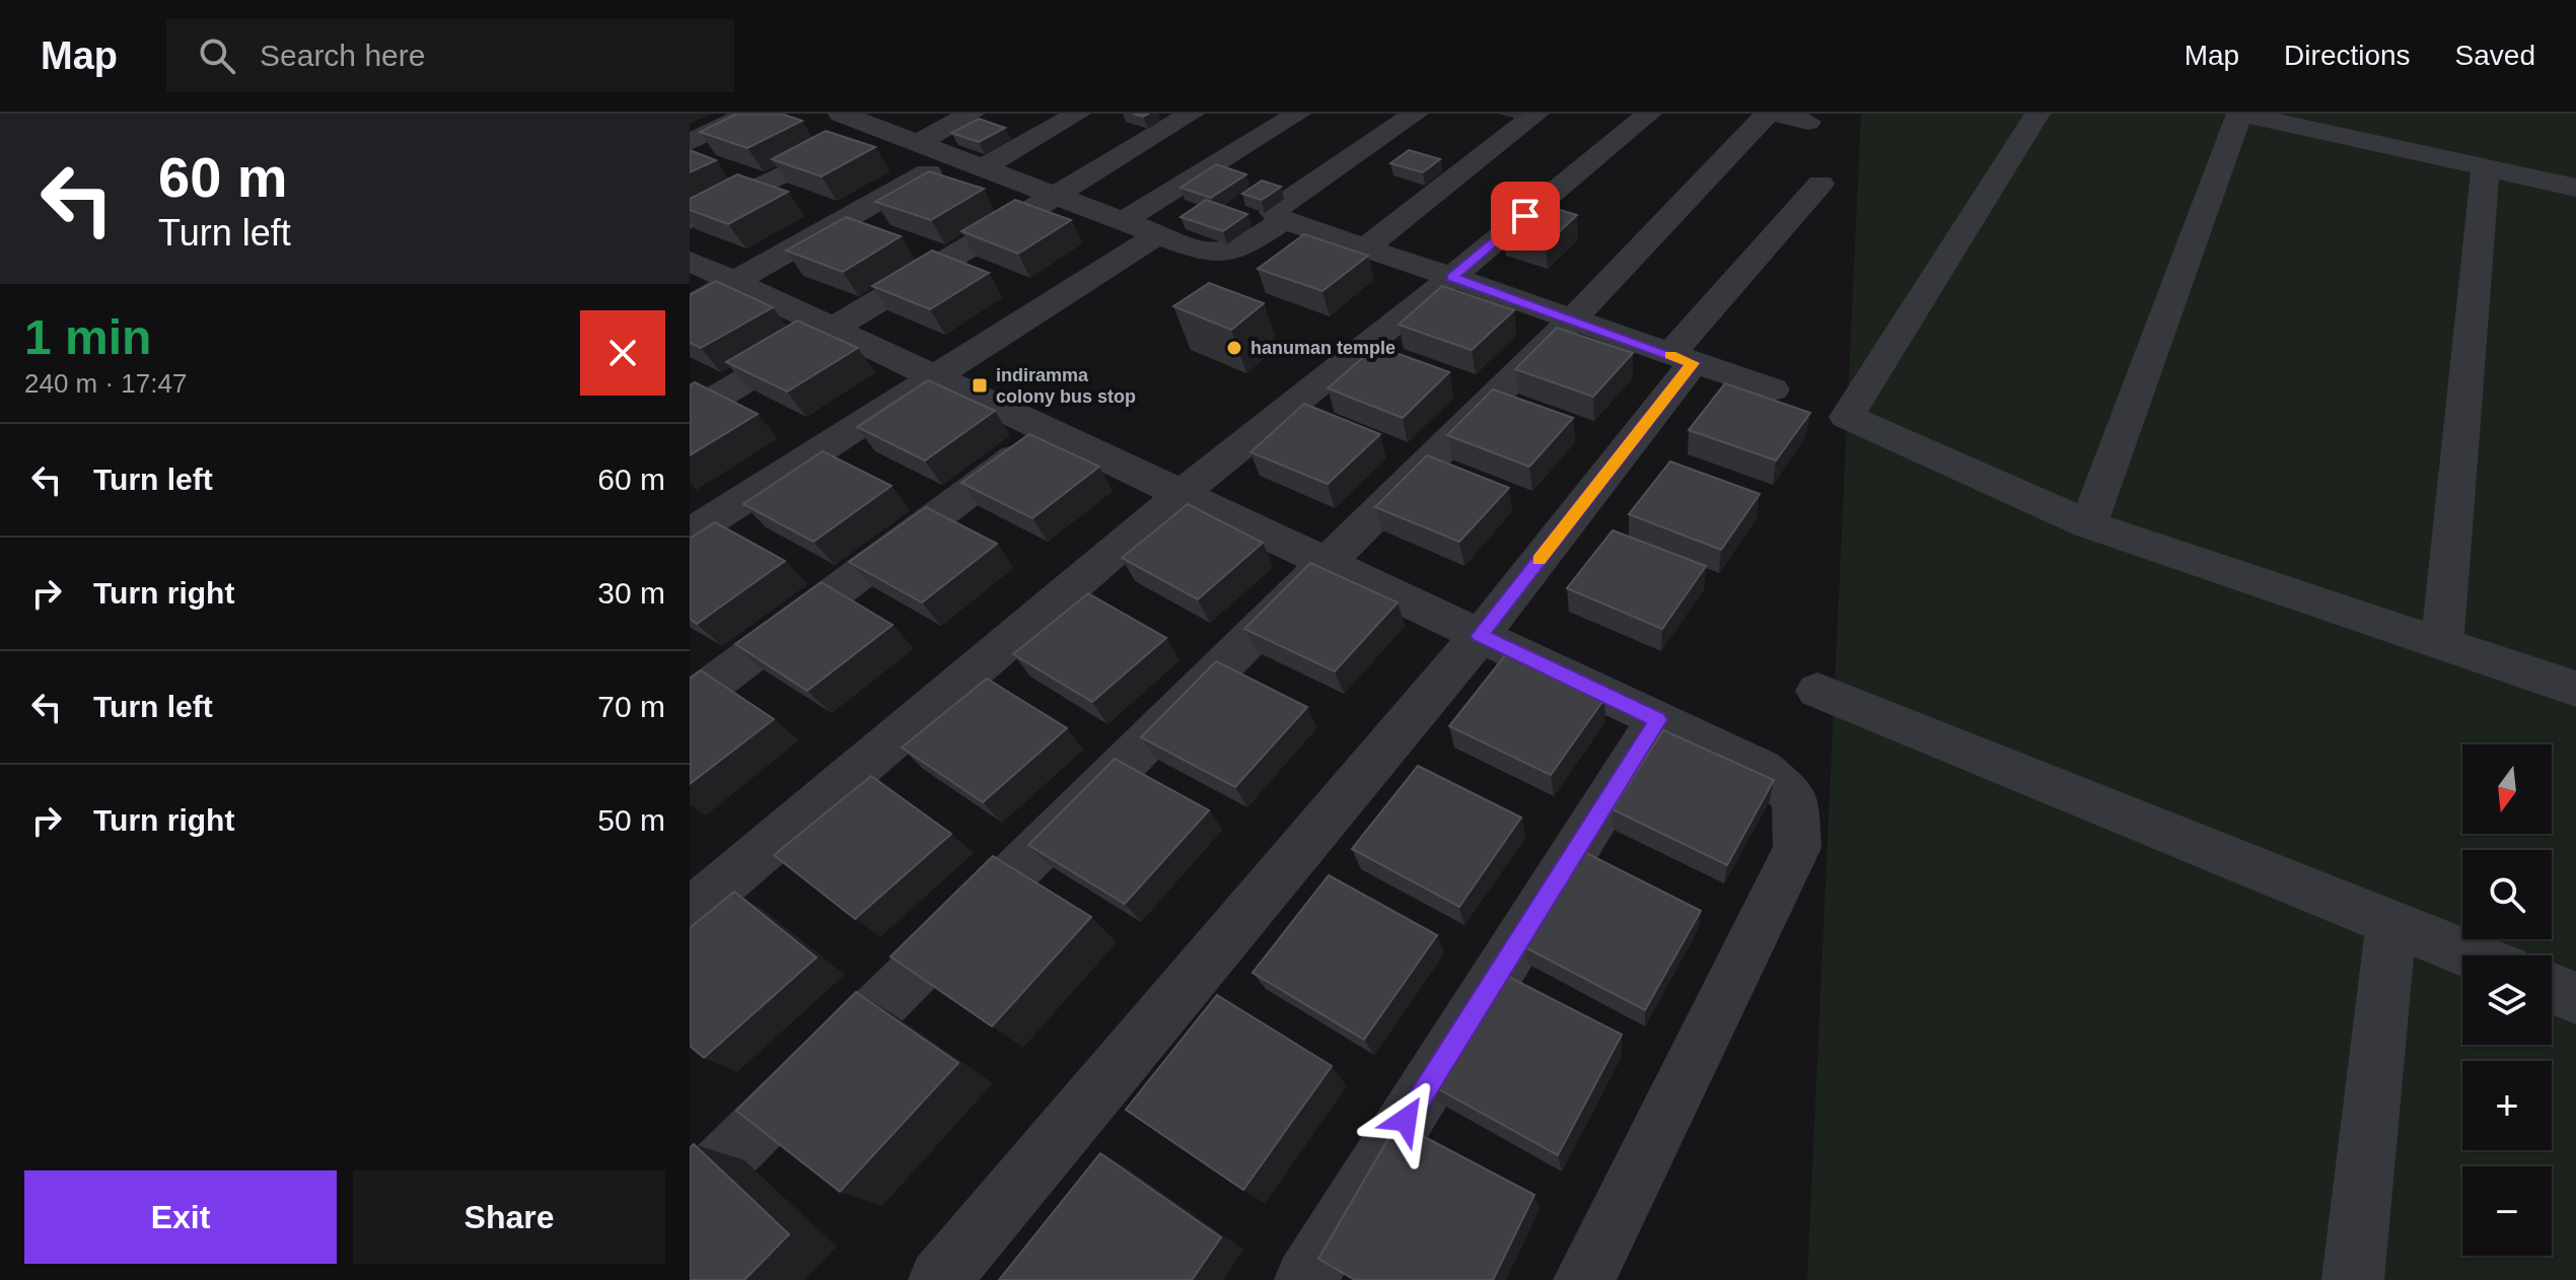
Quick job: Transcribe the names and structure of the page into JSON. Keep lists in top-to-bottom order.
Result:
{
  "places": {
    "other": ["hanuman temple"],
    "transit": ["indiramma colony bus stop"]
  },
  "north": "bottom",
  "page": {
    "header": "Map",
    "search": "Search here",
    "nav": ["Map", "Directions", "Saved"],
    "turn": ["60 m", "Turn left"],
    "heading": ["1 min", "240 m · 17:47"],
    "list": [
      {
        "name": "Turn left",
        "value": "60 m"
      },
      {
        "name": "Turn right",
        "value": "30 m"
      },
      {
        "name": "Turn left",
        "value": "70 m"
      },
      {
        "name": "Turn right",
        "value": "50 m"
      }
    ],
    "map_buttons": ["+", "−"],
    "buttons": ["Exit", "Share"]
  }
}
